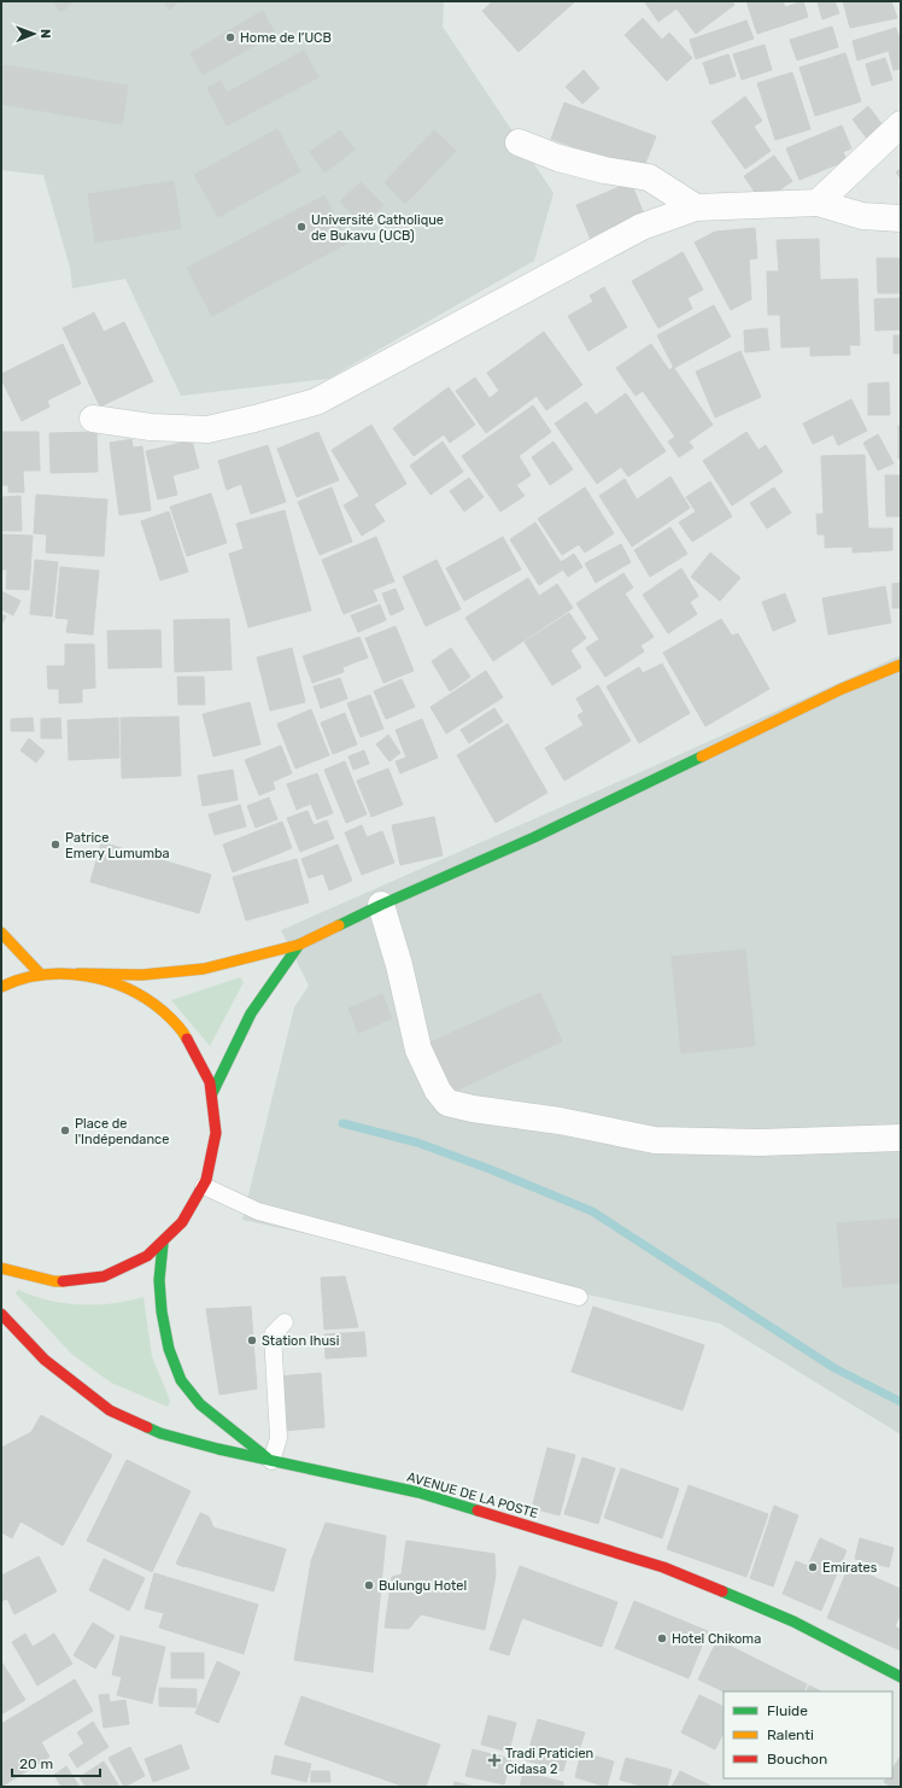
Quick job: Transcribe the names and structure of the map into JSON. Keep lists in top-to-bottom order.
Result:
{
  "streets": {
    "main road": ["AVENUE DE LA POSTE"]
  },
  "places": {
    "other": [
      "Home de l’UCB",
      "Université Catholique de Bukavu (UCB)",
      "Patrice Emery Lumumba",
      "Place de l'Indépendance",
      "Station Ihusi",
      "Emirates",
      "Bulungu Hotel",
      "Hotel Chikoma"
    ],
    "health": ["Tradi Praticien Cidasa 2"]
  },
  "legend": ["Fluide", "Ralenti", "Bouchon"],
  "scale_bar": "20 m",
  "north": "right"
}
